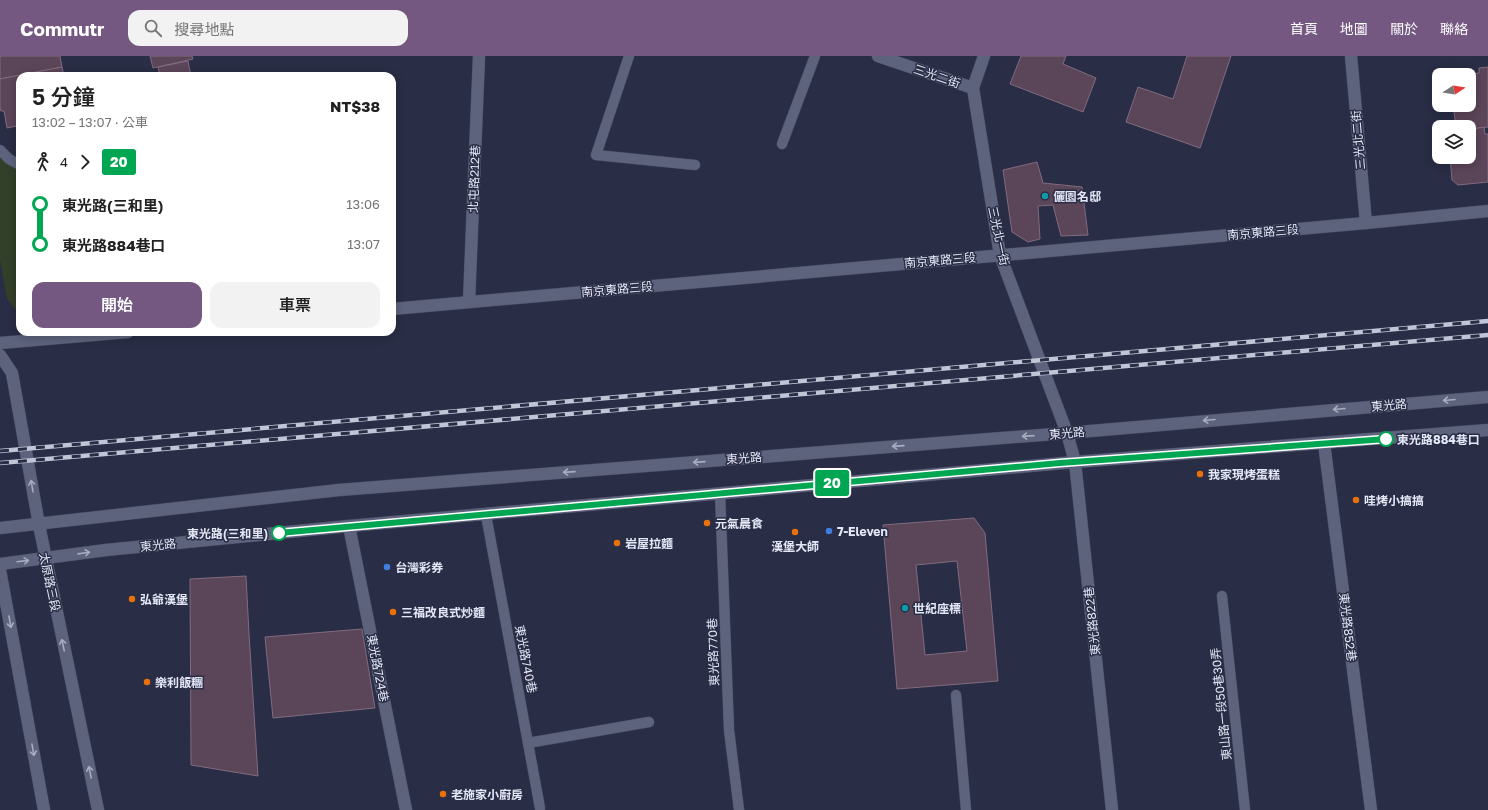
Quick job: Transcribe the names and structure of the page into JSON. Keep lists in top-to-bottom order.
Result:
{
  "streets": {
    "street": [
      "三光二街",
      "三光北二街",
      "北屯路212巷",
      "南京東路三段",
      "三光北一街",
      "東光路",
      "太原路三段",
      "東光路822巷",
      "東光路852巷",
      "東光路724巷"
    ],
    "lane": ["東光路770巷", "東光路740巷", "東山路一段50巷30弄"]
  },
  "crossings": [
    ["三光二街", "三光北一街"],
    ["三光北二街", "南京東路三段"],
    ["北屯路212巷", "南京東路三段"],
    ["南京東路三段", "三光北一街"],
    ["三光北一街", "東光路"],
    ["三光北一街", "東光路822巷"],
    ["東光路", "太原路三段"],
    ["東光路", "東光路822巷"],
    ["東光路", "東光路852巷"],
    ["東光路", "東光路770巷"],
    ["東光路", "東光路740巷"],
    ["東光路", "東光路724巷"]
  ],
  "places": [
    "儷園名邸",
    "東光路884巷口",
    "我家現烤蛋糕",
    "哇烤小搞搞",
    "元氣晨食",
    "7-Eleven",
    "漢堡大師",
    "東光路(三和里)",
    "岩屋拉麵",
    "台灣彩券",
    "弘爺漢堡",
    "世紀座標",
    "三福改良式炒麵",
    "樂利飯糰",
    "老施家小廚房"
  ],
  "lines": ["bus line 20"],
  "north": "right",
  "page": {
    "header": "Commutr",
    "search": "搜尋地點",
    "nav": [
      "首頁",
      "地圖",
      "關於",
      "聯絡"
    ],
    "on_map": "20",
    "heading": ["5 分鐘", "13:02 – 13:07 · 公車", "NT$38"],
    "legs": ["4", "20"],
    "list": [
      {
        "name": "東光路(三和里)",
        "value": "13:06"
      },
      {
        "name": "東光路884巷口",
        "value": "13:07"
      }
    ],
    "buttons": ["開始", "車票"]
  }
}
